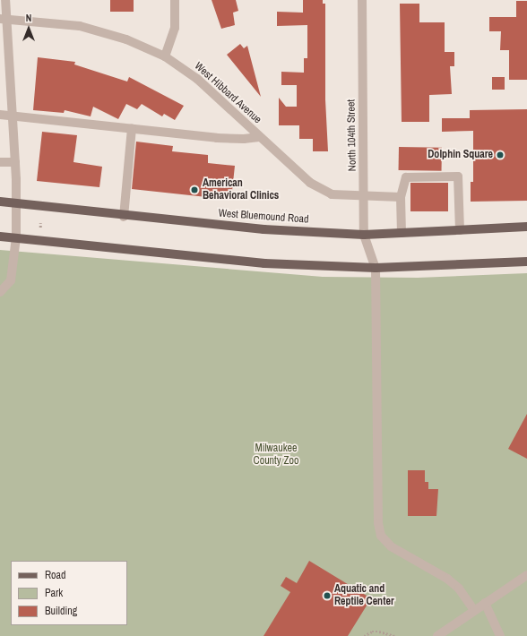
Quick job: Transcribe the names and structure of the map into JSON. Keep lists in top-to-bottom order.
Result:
{
  "streets": {
    "main road": ["West Bluemound Road"],
    "street": ["West Hibbard Avenue", "North 104th Street"]
  },
  "crossings": [
    ["West Hibbard Avenue", "North 104th Street"],
    ["North 104th Street", "West Bluemound Road"]
  ],
  "parks": ["Milwaukee County Zoo"],
  "places": ["Dolphin Square", "American Behavioral Clinics", "Aquatic and Reptile Center"],
  "legend": ["Road", "Park", "Building"],
  "north": "top"
}
